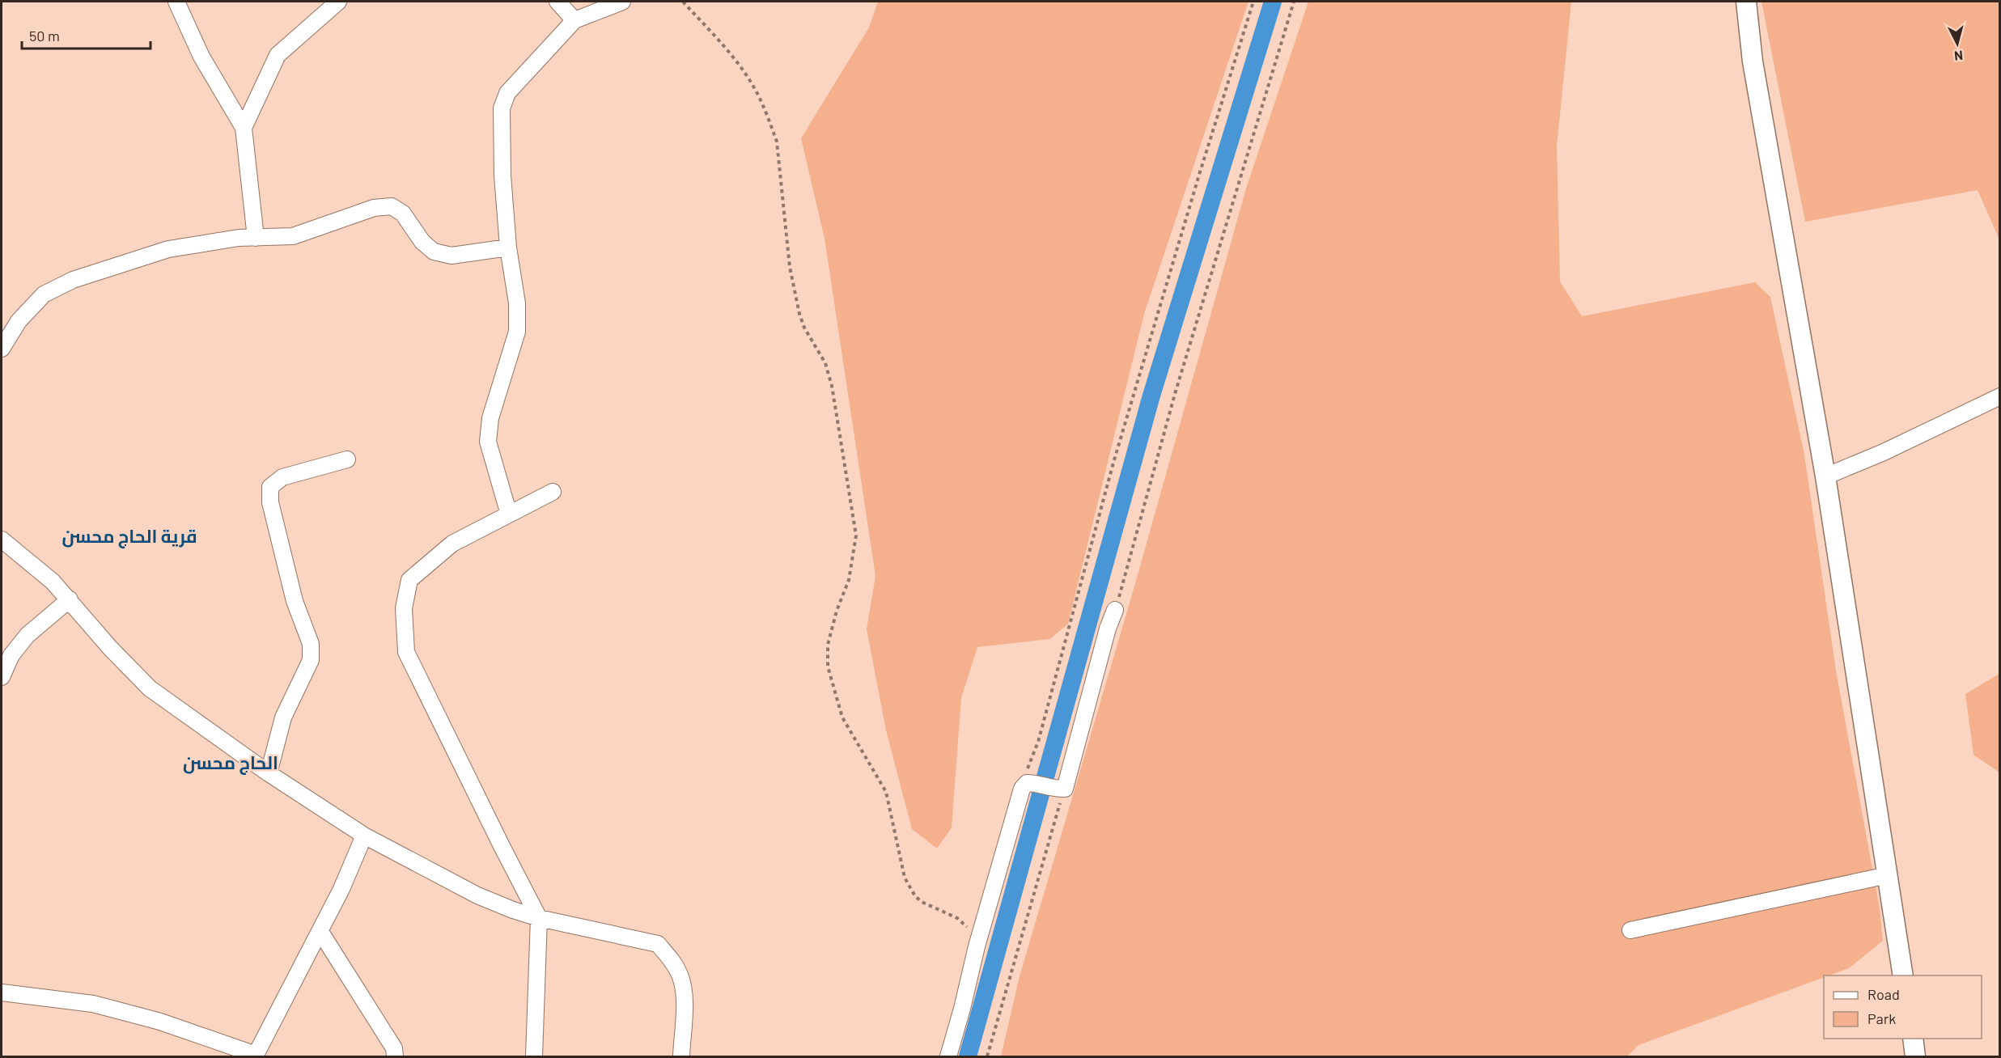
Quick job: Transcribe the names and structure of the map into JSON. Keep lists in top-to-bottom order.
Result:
{
  "districts": ["قرية الحاج محسن", "الحاج محسن"],
  "legend": ["Road", "Park"],
  "scale_bar": "50 m",
  "north": "bottom"
}
